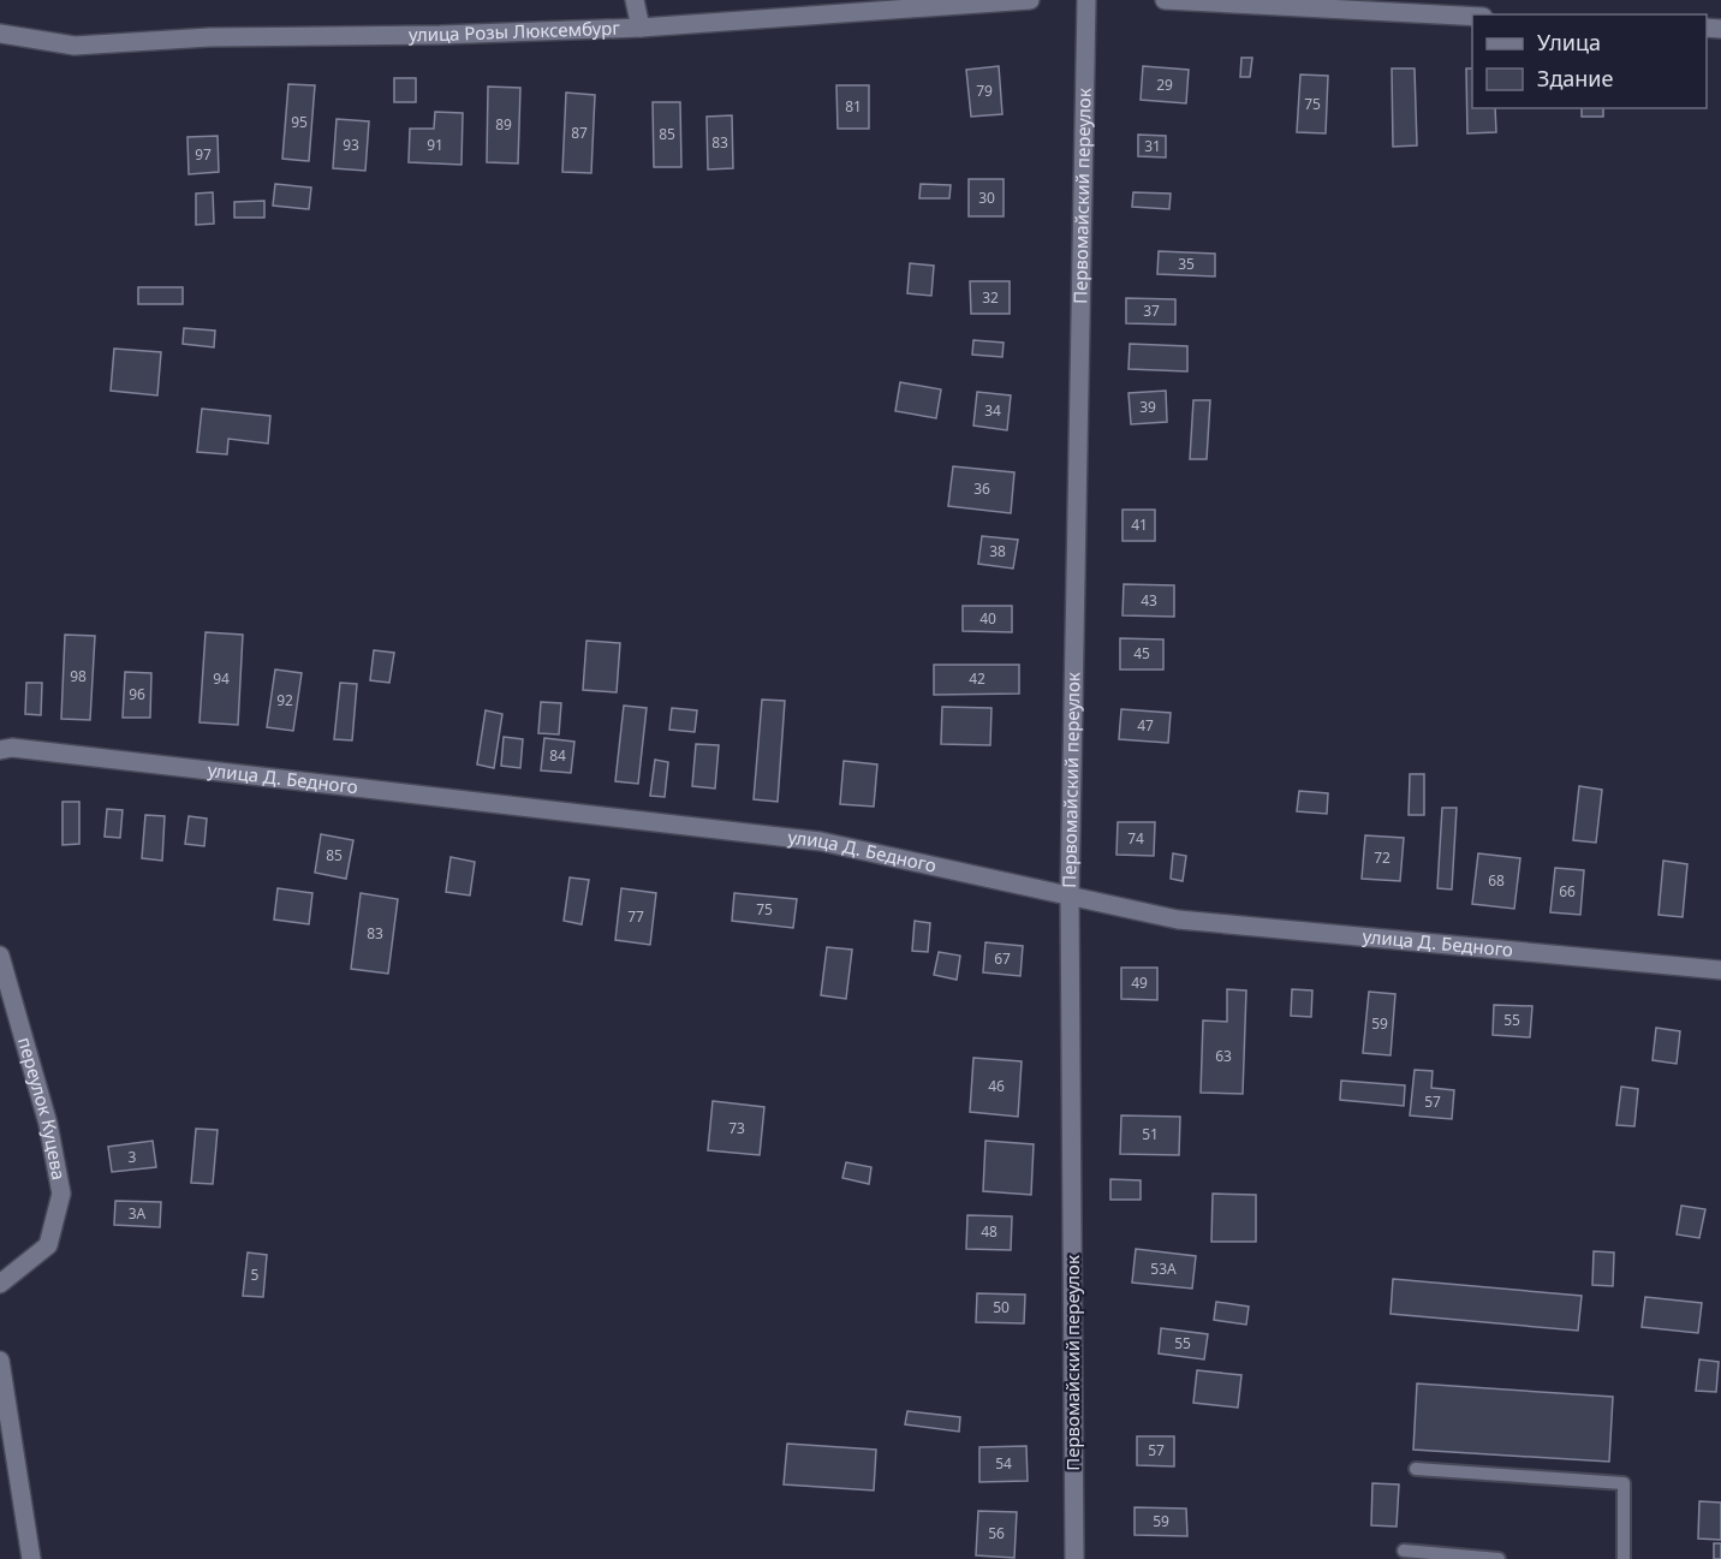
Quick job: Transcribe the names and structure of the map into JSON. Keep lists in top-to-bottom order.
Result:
{
  "streets": {
    "street": [
      "улица Розы Люксембург",
      "Первомайский переулок",
      "улица Д. Бедного",
      "переулок Куцева"
    ]
  },
  "crossings": [
    ["Первомайский переулок", "улица Д. Бедного"]
  ],
  "house_numbers": [
    "29",
    "79",
    "75",
    "81",
    "95",
    "89",
    "87",
    "85",
    "83",
    "93",
    "91",
    "31",
    "97",
    "30",
    "35",
    "32",
    "37",
    "39",
    "34",
    "36",
    "41",
    "38",
    "43",
    "40",
    "45",
    "98",
    "94",
    "42",
    "96",
    "92",
    "47",
    "84",
    "74",
    "85",
    "72",
    "68",
    "66",
    "75",
    "77",
    "83",
    "67",
    "49",
    "55",
    "59",
    "63",
    "46",
    "57",
    "73",
    "51",
    "3",
    "3А",
    "48",
    "53А",
    "5",
    "50",
    "55",
    "57",
    "54",
    "59",
    "56"
  ],
  "legend": ["Улица", "Здание"]
}
